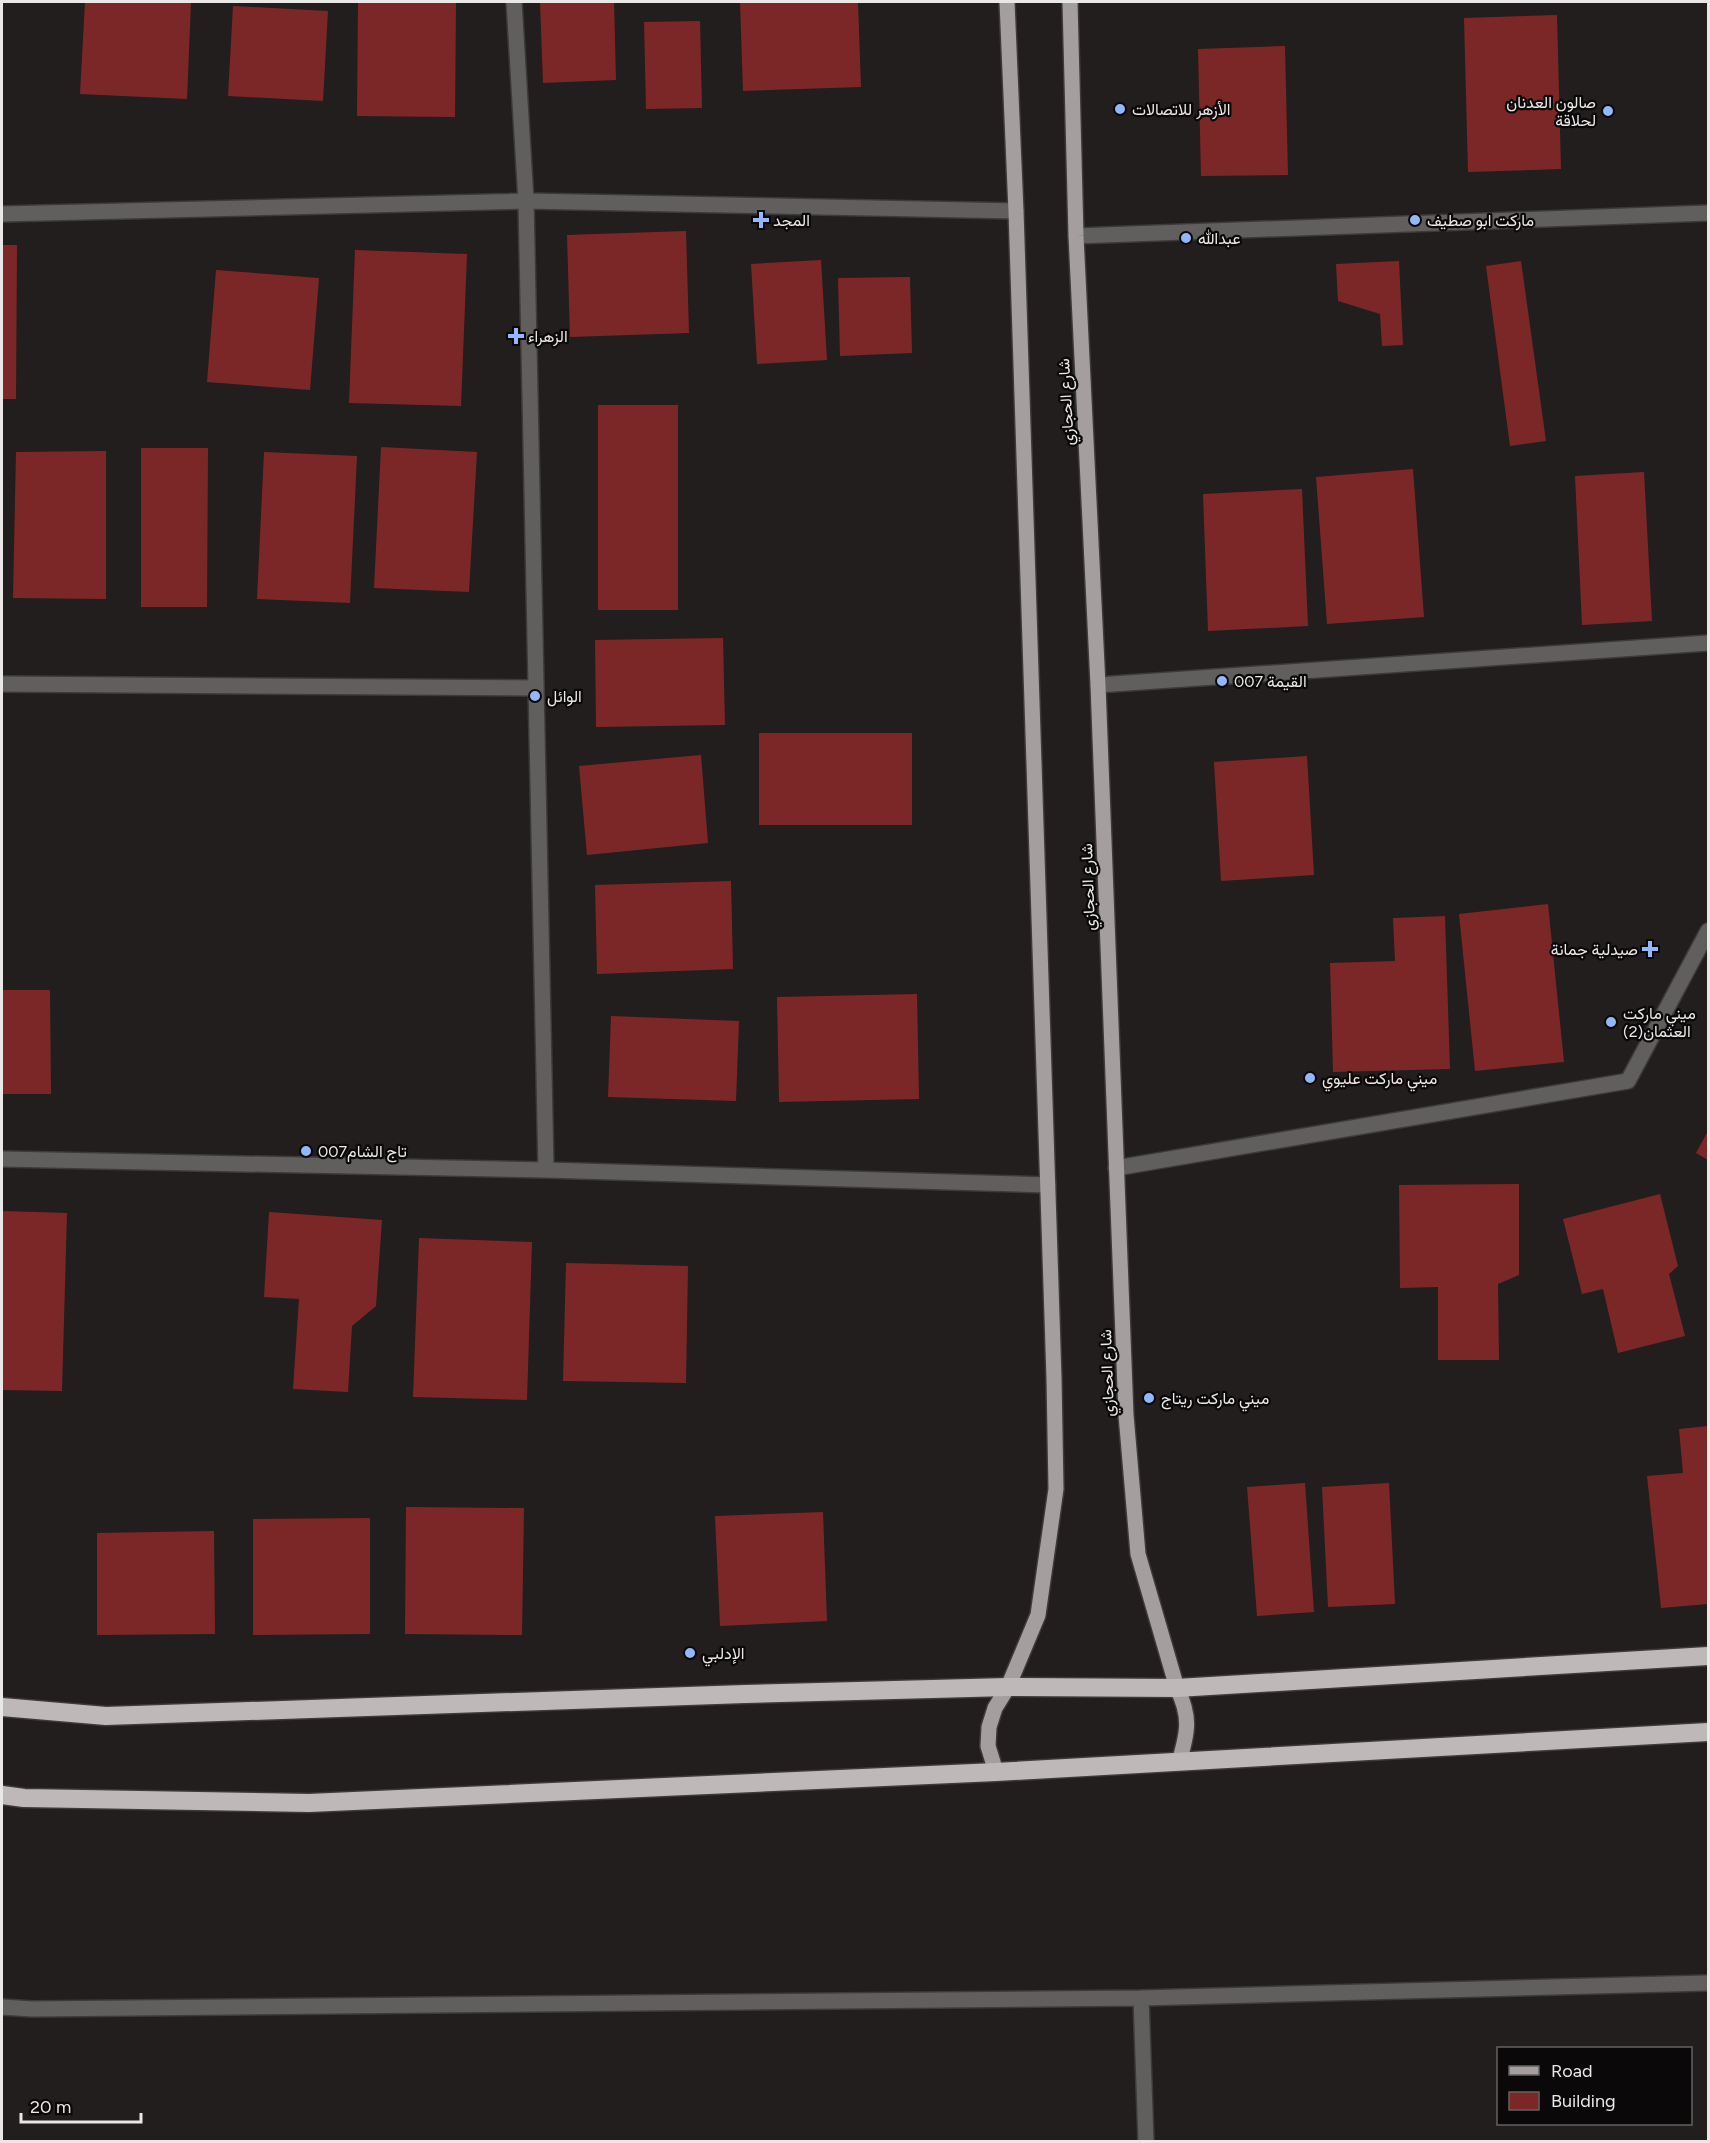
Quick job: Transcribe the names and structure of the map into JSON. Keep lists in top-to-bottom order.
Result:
{
  "streets": {
    "main road": ["شارع الحجازي"]
  },
  "places": {
    "other": [
      "الأزهر للاتصالات",
      "صالون العدنان لحلاقة",
      "ماركت ابو صطيف",
      "عبدالله",
      "القيمة 007",
      "الوائل",
      "ميني ماركت العثمان(2)",
      "ميني ماركت عليوي",
      "تاج الشام007",
      "ميني ماركت ريتاج",
      "الإدلبي"
    ],
    "health": ["المجد", "الزهراء", "صيدلية جمانة"]
  },
  "legend": ["Road", "Building"],
  "scale_bar": "20 m"
}
